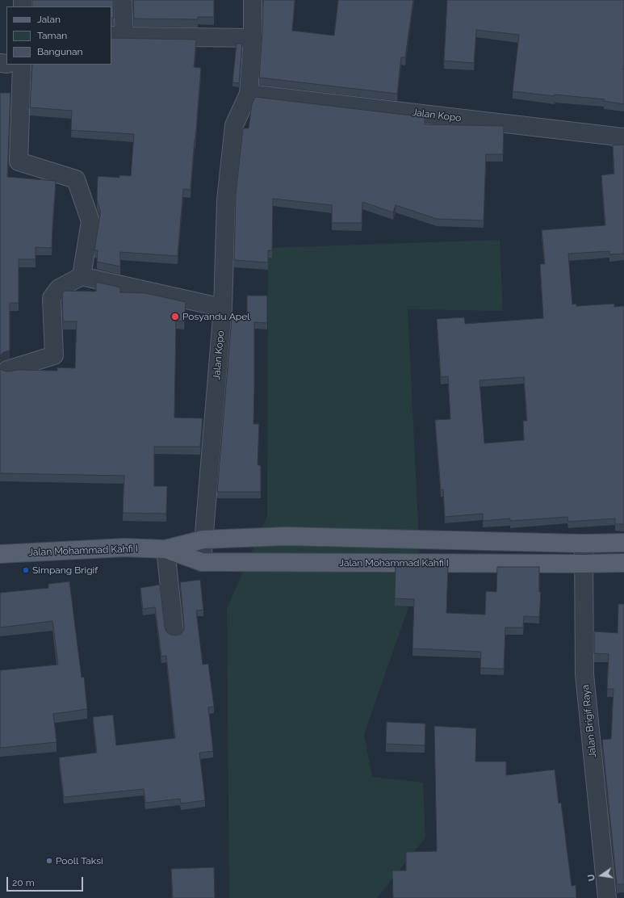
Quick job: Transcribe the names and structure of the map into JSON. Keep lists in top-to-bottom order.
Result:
{
  "streets": {
    "main road": ["Jalan Mohammad Kahfi I"],
    "street": ["Jalan Kopo", "Jalan Brigif Raya"]
  },
  "crossings": [
    ["Jalan Kopo", "Jalan Mohammad Kahfi I"],
    ["Jalan Mohammad Kahfi I", "Jalan Brigif Raya"]
  ],
  "places": ["Posyandu Apel", "Simpang Brigif", "Pooll Taksi"],
  "legend": ["Jalan", "Taman", "Bangunan"],
  "scale_bar": "20 m",
  "north": "left"
}
